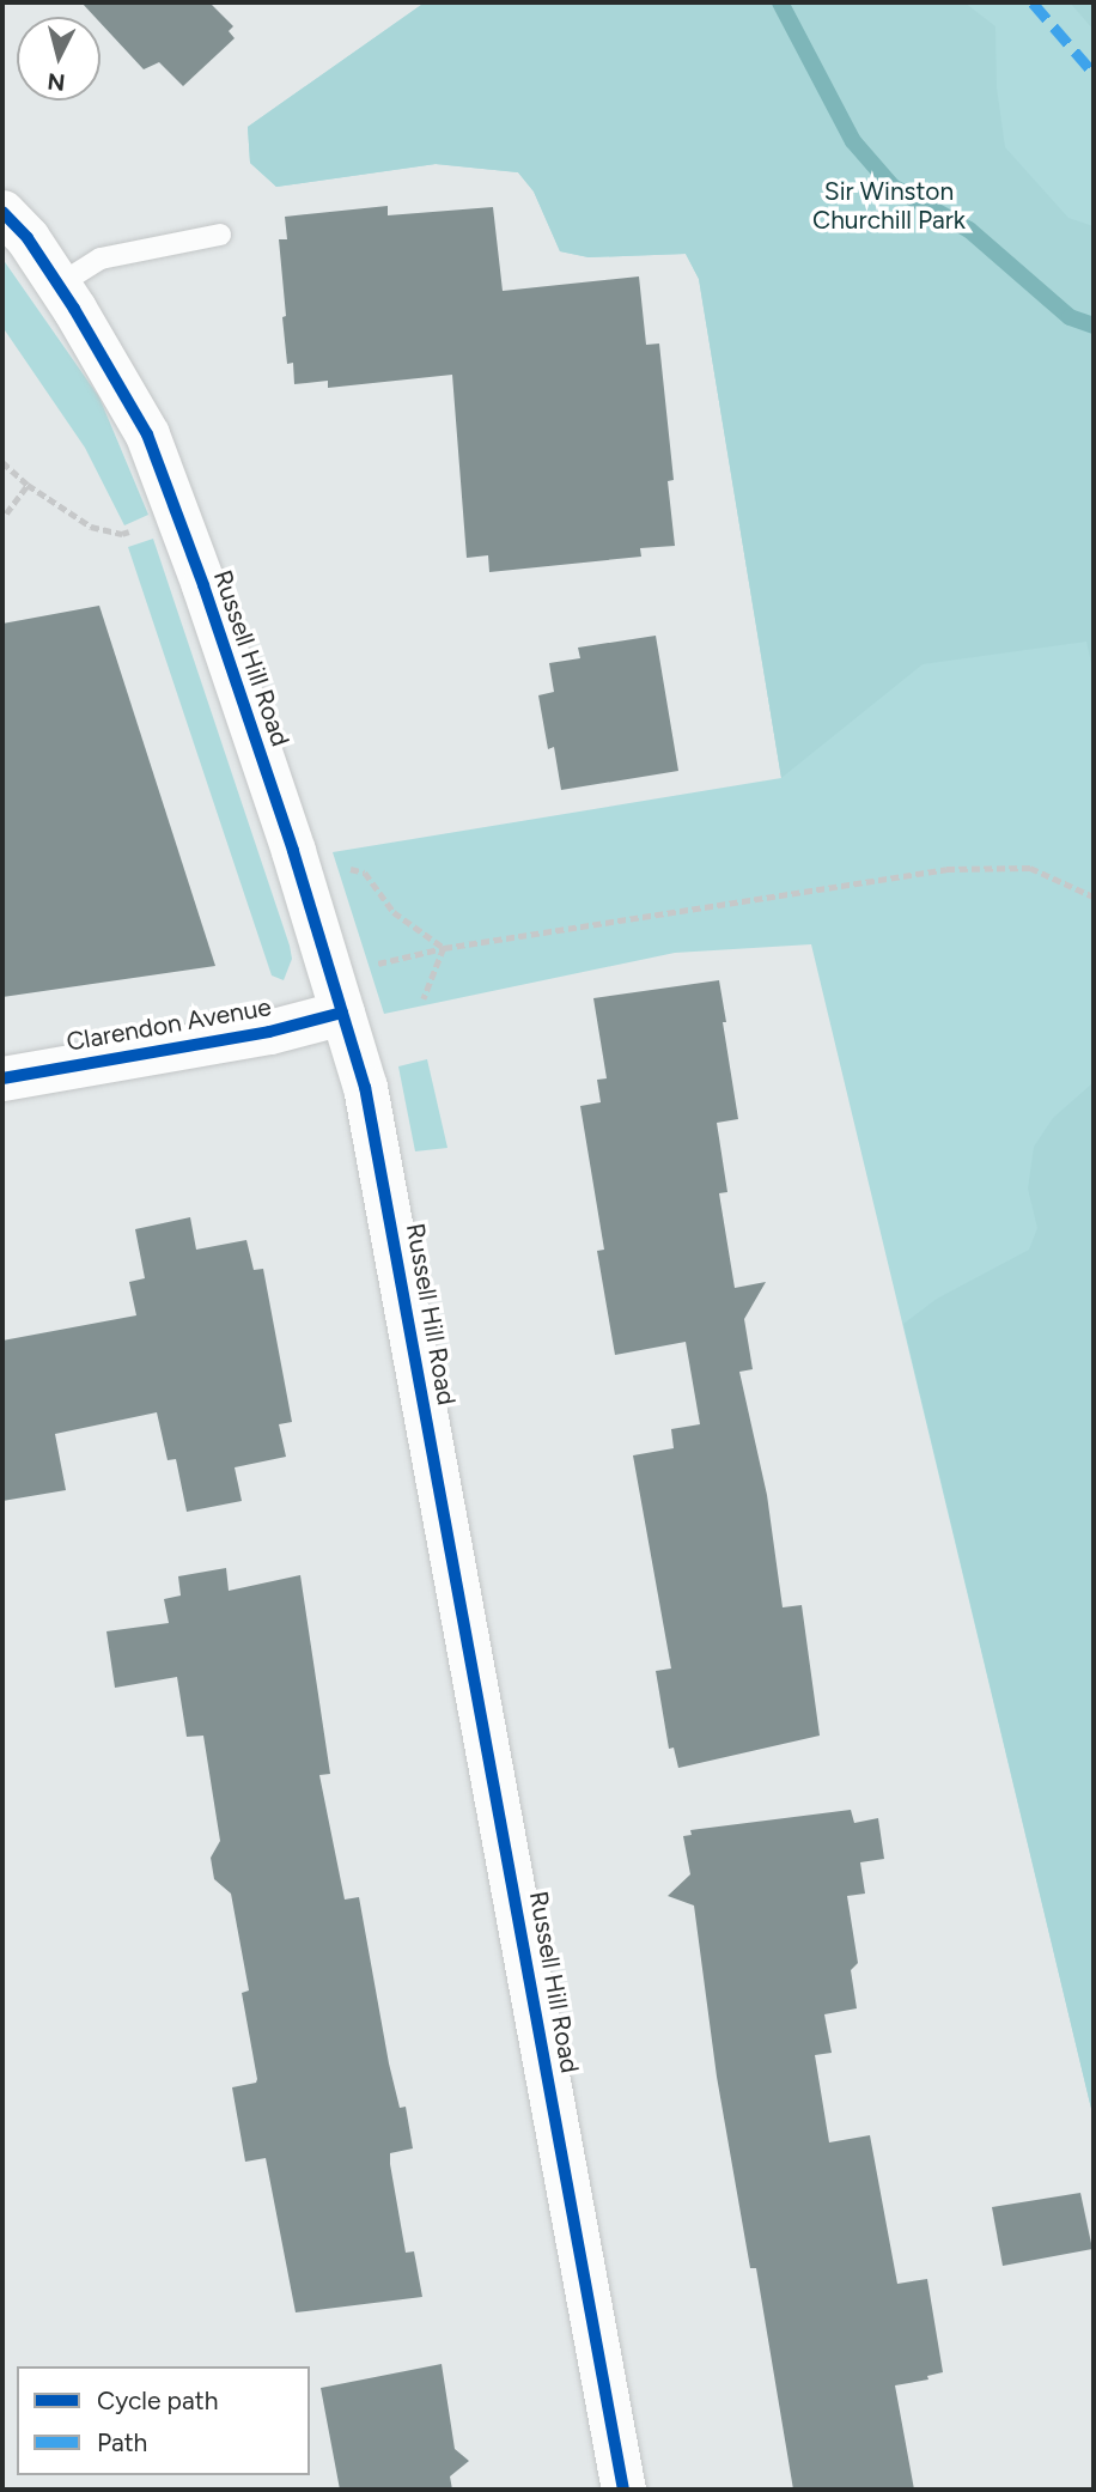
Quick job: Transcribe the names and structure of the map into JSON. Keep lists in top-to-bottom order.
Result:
{
  "streets": {
    "street": ["Russell Hill Road", "Clarendon Avenue"]
  },
  "crossings": [
    ["Russell Hill Road", "Clarendon Avenue"]
  ],
  "parks": ["Sir Winston Churchill Park"],
  "legend": ["Cycle path", "Path"],
  "north": "bottom"
}
